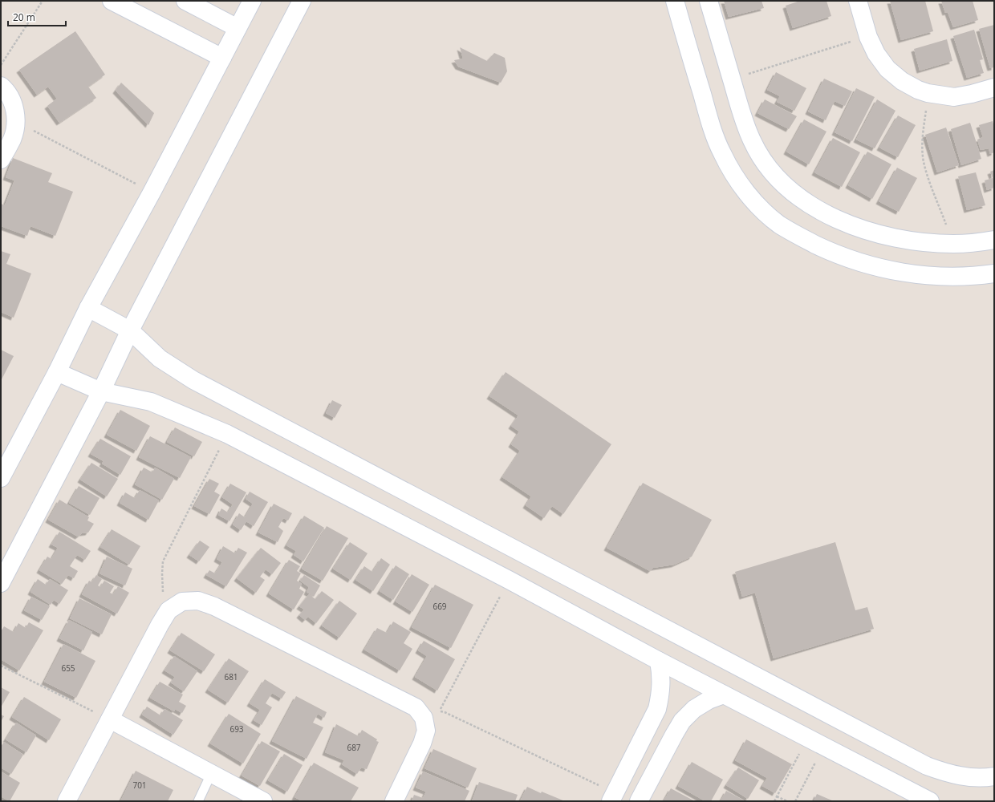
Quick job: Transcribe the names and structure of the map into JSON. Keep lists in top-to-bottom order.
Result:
{
  "house_numbers": [
    "669",
    "655",
    "681",
    "693",
    "687",
    "701"
  ],
  "scale_bar": "20 m"
}
